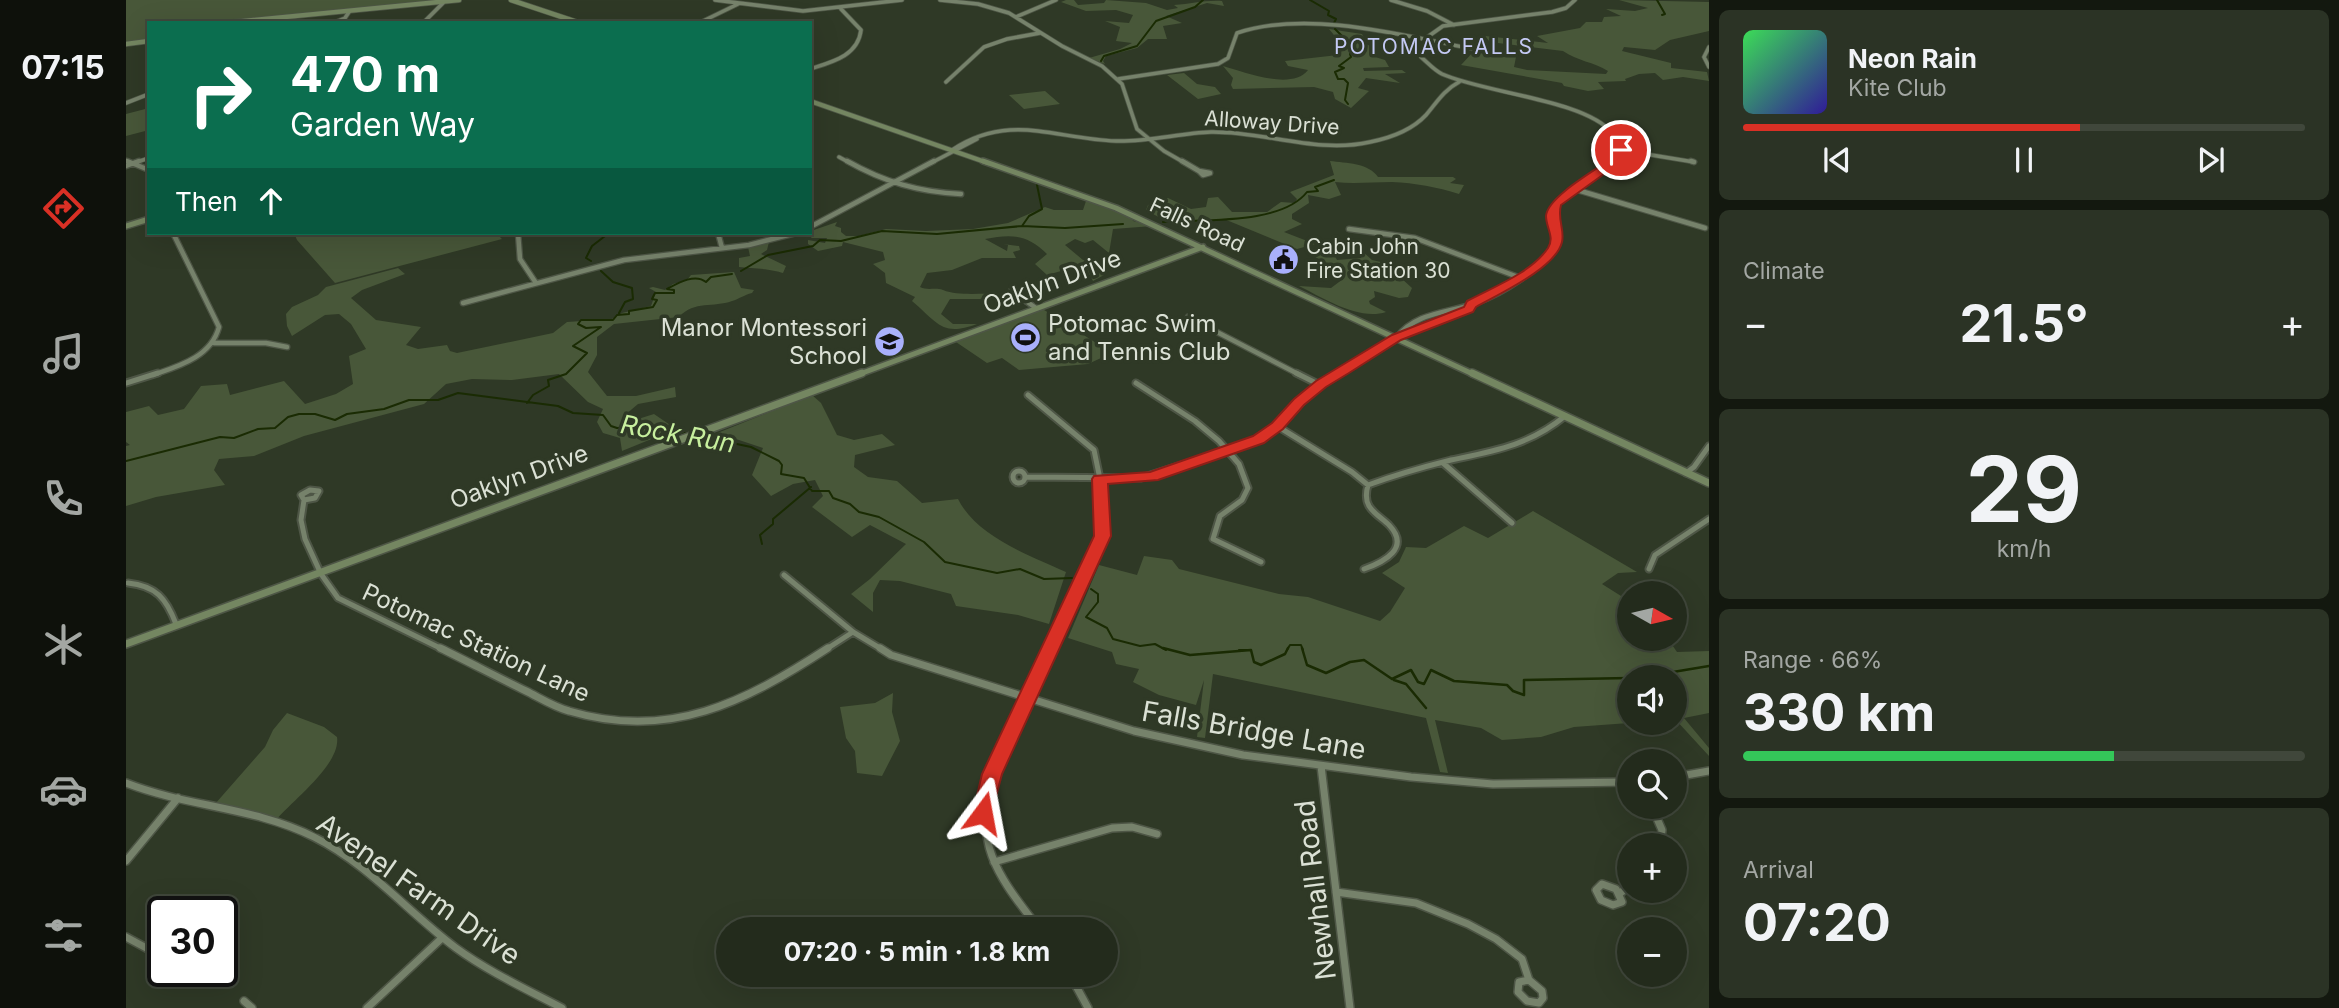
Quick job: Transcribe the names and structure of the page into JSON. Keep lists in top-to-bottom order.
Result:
{
  "streets": {
    "main road": ["Falls Road", "Oaklyn Drive"],
    "street": [
      "Alloway Drive",
      "Potomac Station Lane",
      "Falls Bridge Lane",
      "Avenel Farm Drive",
      "Newhall Road"
    ]
  },
  "crossings": [
    ["Alloway Drive", "Falls Road"],
    ["Falls Road", "Oaklyn Drive"],
    ["Oaklyn Drive", "Potomac Station Lane"],
    ["Potomac Station Lane", "Falls Bridge Lane"],
    ["Falls Bridge Lane", "Newhall Road"]
  ],
  "districts": ["POTOMAC FALLS"],
  "water": ["Rock Run"],
  "places": {
    "public building": ["Cabin John Fire Station 30"],
    "sports": ["Potomac Swim and Tennis Club"],
    "school or university": ["Manor Montessori School"]
  },
  "north": "right",
  "page": {
    "tabs": "07:15",
    "turn": ["470 m", "Garden Way"],
    "song": ["Neon Rain", "Kite Club"],
    "then": "Then",
    "tile": [
      "Climate",
      ["29", "km/h"],
      ["Range · 66%", "330 km"],
      ["Arrival", "07:20"]
    ],
    "heat": ["−", "21.5°", "+"],
    "map_buttons": ["+", "−"],
    "limit": "30",
    "trip": "07:20 · 5 min · 1.8 km"
  }
}
